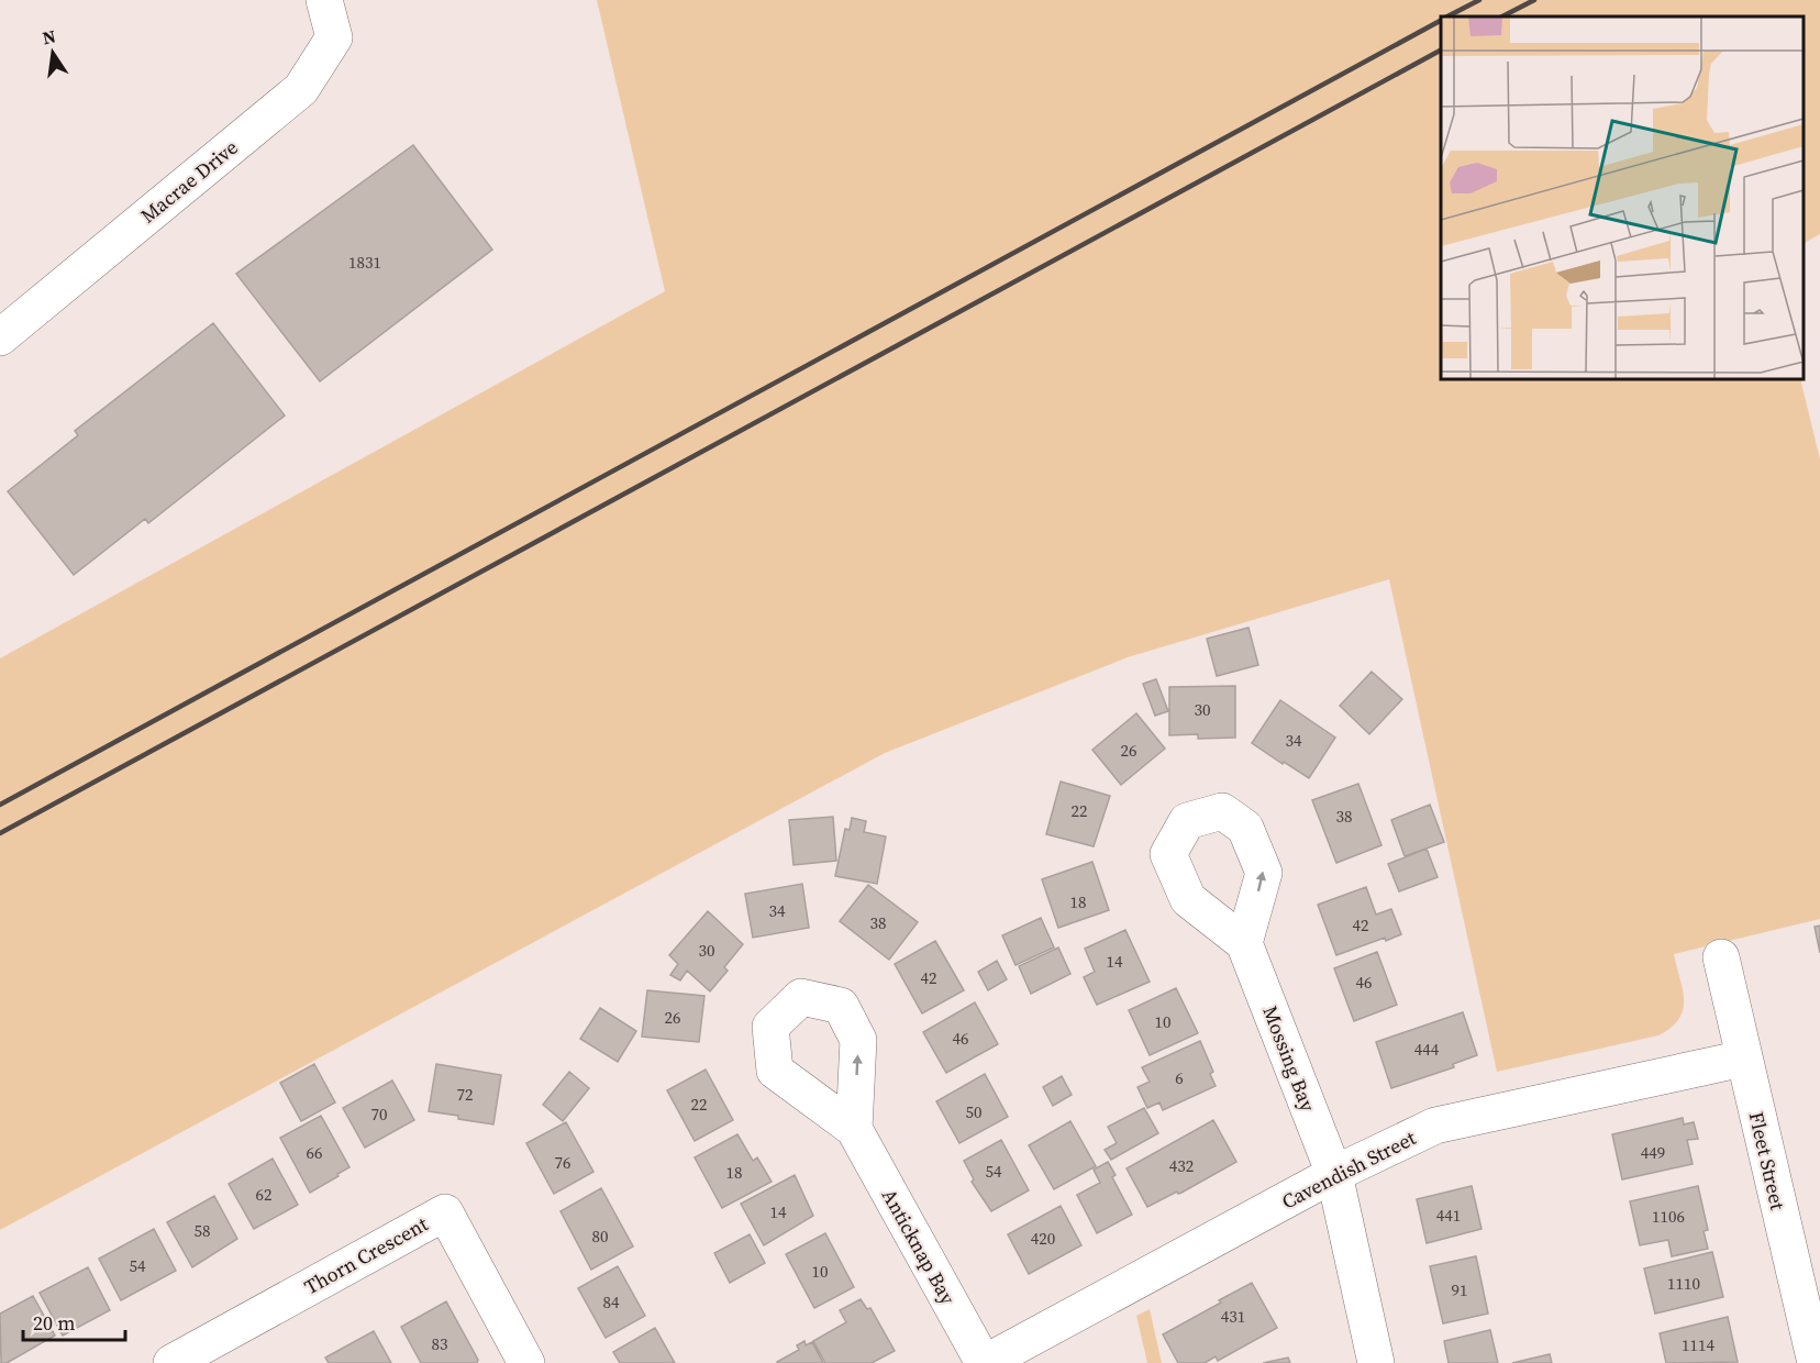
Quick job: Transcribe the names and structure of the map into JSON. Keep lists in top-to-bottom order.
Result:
{
  "streets": {
    "street": [
      "Macrae Drive",
      "Mossing Bay",
      "Fleet Street",
      "Cavendish Street",
      "Anticknap Bay",
      "Thorn Crescent"
    ]
  },
  "crossings": [
    ["Mossing Bay", "Cavendish Street"],
    ["Fleet Street", "Cavendish Street"],
    ["Cavendish Street", "Anticknap Bay"]
  ],
  "house_numbers": [
    "1831",
    "30",
    "34",
    "26",
    "22",
    "38",
    "18",
    "34",
    "38",
    "42",
    "30",
    "14",
    "42",
    "46",
    "26",
    "10",
    "46",
    "444",
    "6",
    "72",
    "22",
    "50",
    "70",
    "66",
    "449",
    "76",
    "432",
    "54",
    "18",
    "62",
    "14",
    "441",
    "1106",
    "58",
    "80",
    "420",
    "54",
    "10",
    "1110",
    "91",
    "84",
    "431",
    "83",
    "1114"
  ],
  "scale_bar": "20 m",
  "north": "top"
}
